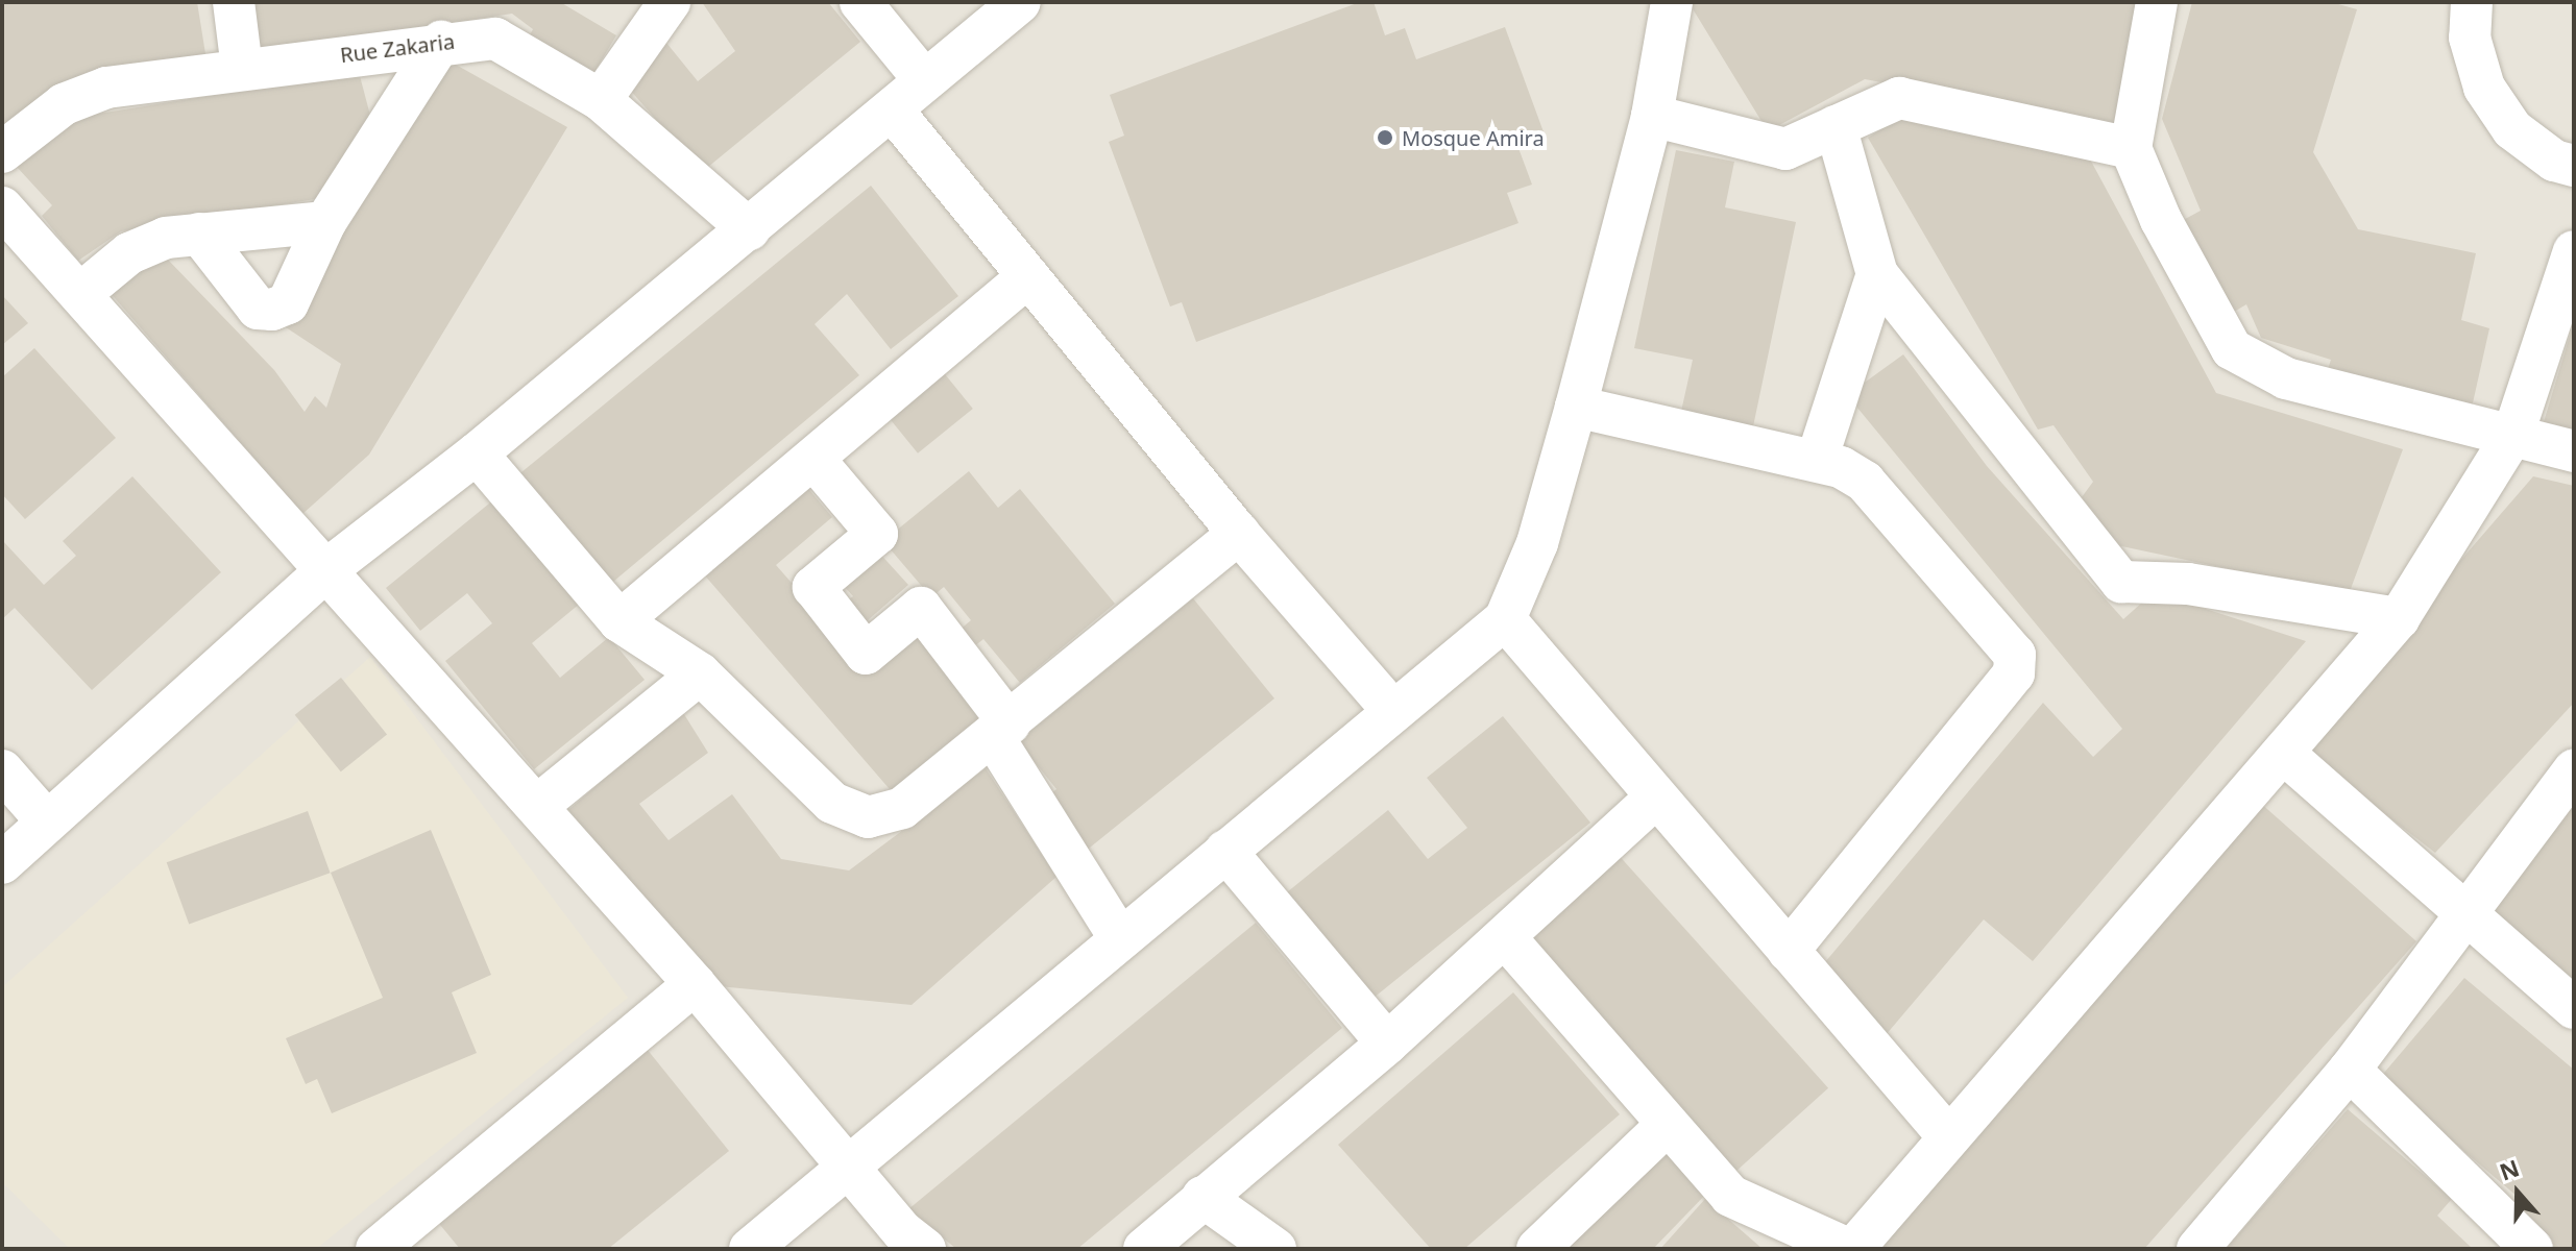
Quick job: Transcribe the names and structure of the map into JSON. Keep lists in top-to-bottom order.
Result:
{
  "streets": {
    "street": ["Rue Zakaria"]
  },
  "places": ["Mosque Amira"],
  "north": "top"
}
